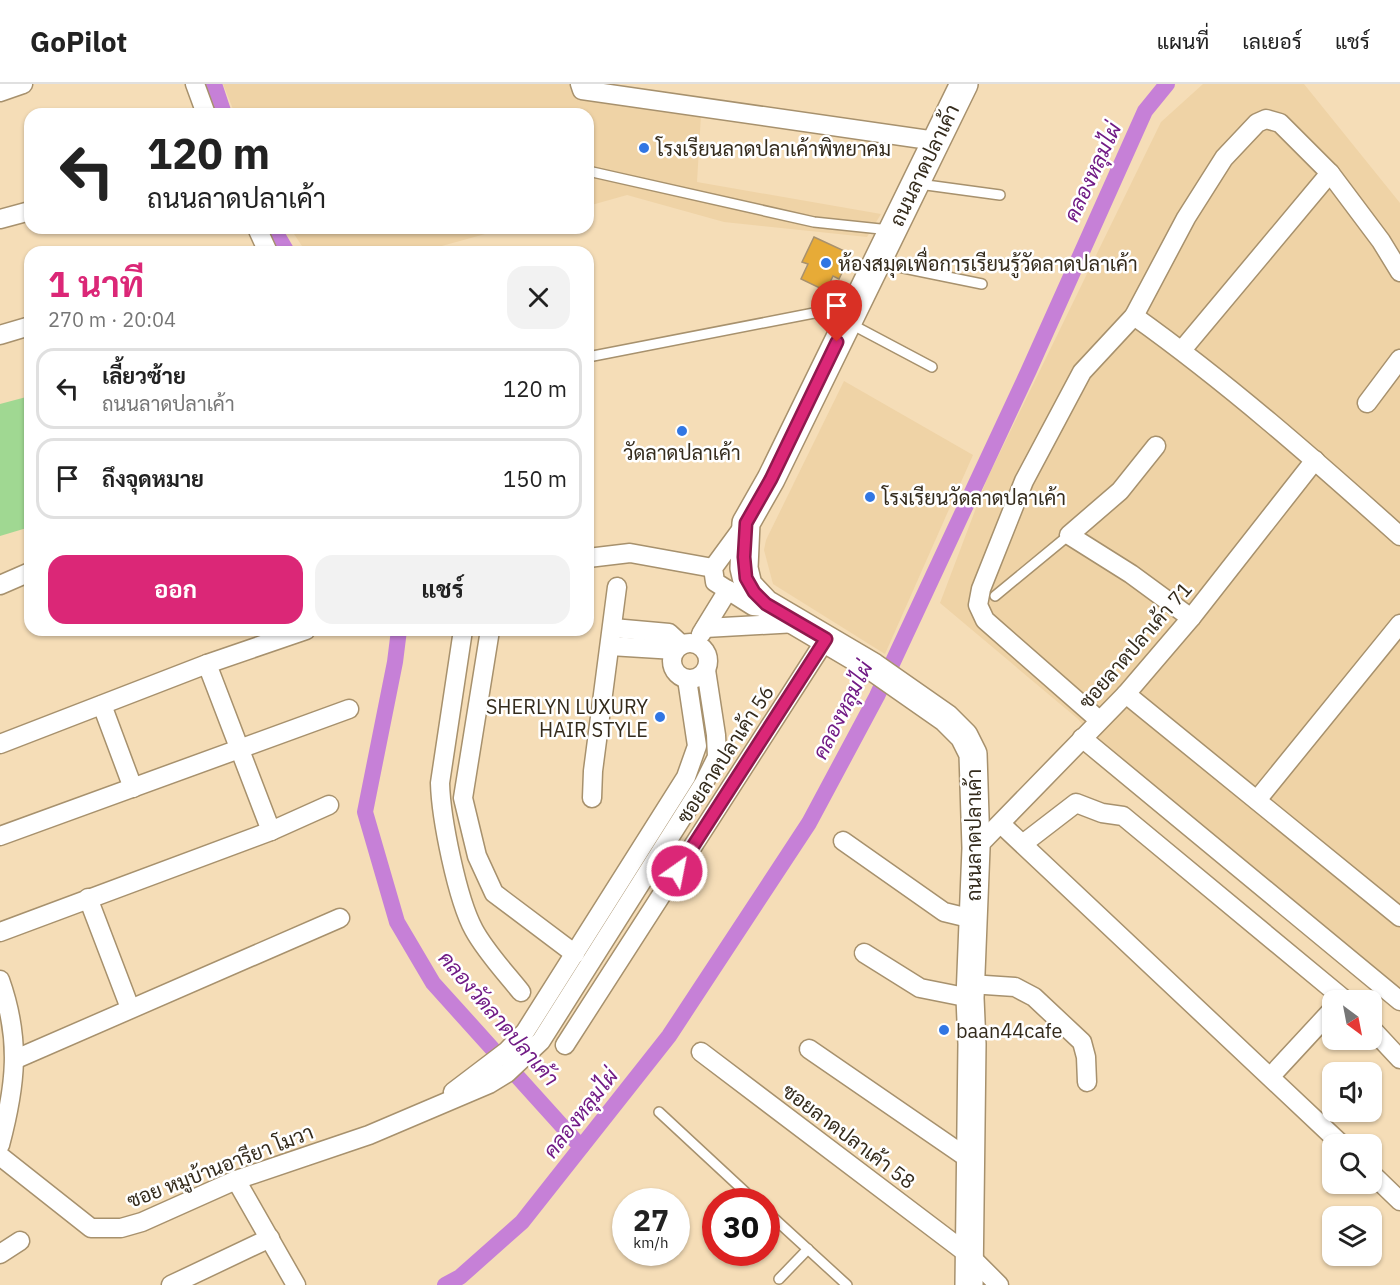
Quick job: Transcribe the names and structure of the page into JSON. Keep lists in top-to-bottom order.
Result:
{
  "streets": {
    "main road": ["ถนนลาดปลาเค้า"],
    "street": [
      "ซอยลาดปลาเค้า 71",
      "ซอยลาดปลาเค้า 56",
      "ซอยลาดปลาเค้า 58",
      "ซอย หมูบ้านอารียา โมวา"
    ]
  },
  "crossings": [
    ["ถนนลาดปลาเค้า", "ซอยลาดปลาเค้า 71"],
    ["ถนนลาดปลาเค้า", "ซอยลาดปลาเค้า 56"],
    ["ถนนลาดปลาเค้า", "ซอยลาดปลาเค้า 58"]
  ],
  "water": ["คลองหลุมไผ่", "คลองวัดลาดปลาเค้า"],
  "places": [
    "โรงเรียนลาดปลาเค้าพิทยาคม",
    "ห้องสมุดเพื่อการเรียนรู้วัดลาดปลาเค้า",
    "วัดลาดปลาเค้า",
    "โรงเรียนวัดลาดปลาเค้า",
    "SHERLYN LUXURY HAIR STYLE",
    "baan44cafe"
  ],
  "north": "bottom right",
  "page": {
    "header": "GoPilot",
    "nav": ["แผนที่", "เลเยอร์", "แชร์"],
    "turn": ["120 m", "ถนนลาดปลาเค้า"],
    "heading": ["1 นาที", "270 m · 20:04"],
    "list": [
      {
        "name": "เลี้ยวซ้าย",
        "note": "ถนนลาดปลาเค้า",
        "value": "120 m"
      },
      {
        "name": "ถึงจุดหมาย",
        "value": "150 m"
      }
    ],
    "buttons": ["ออก", "แชร์"],
    "speed": "27 km/h",
    "limit": "30"
  }
}
